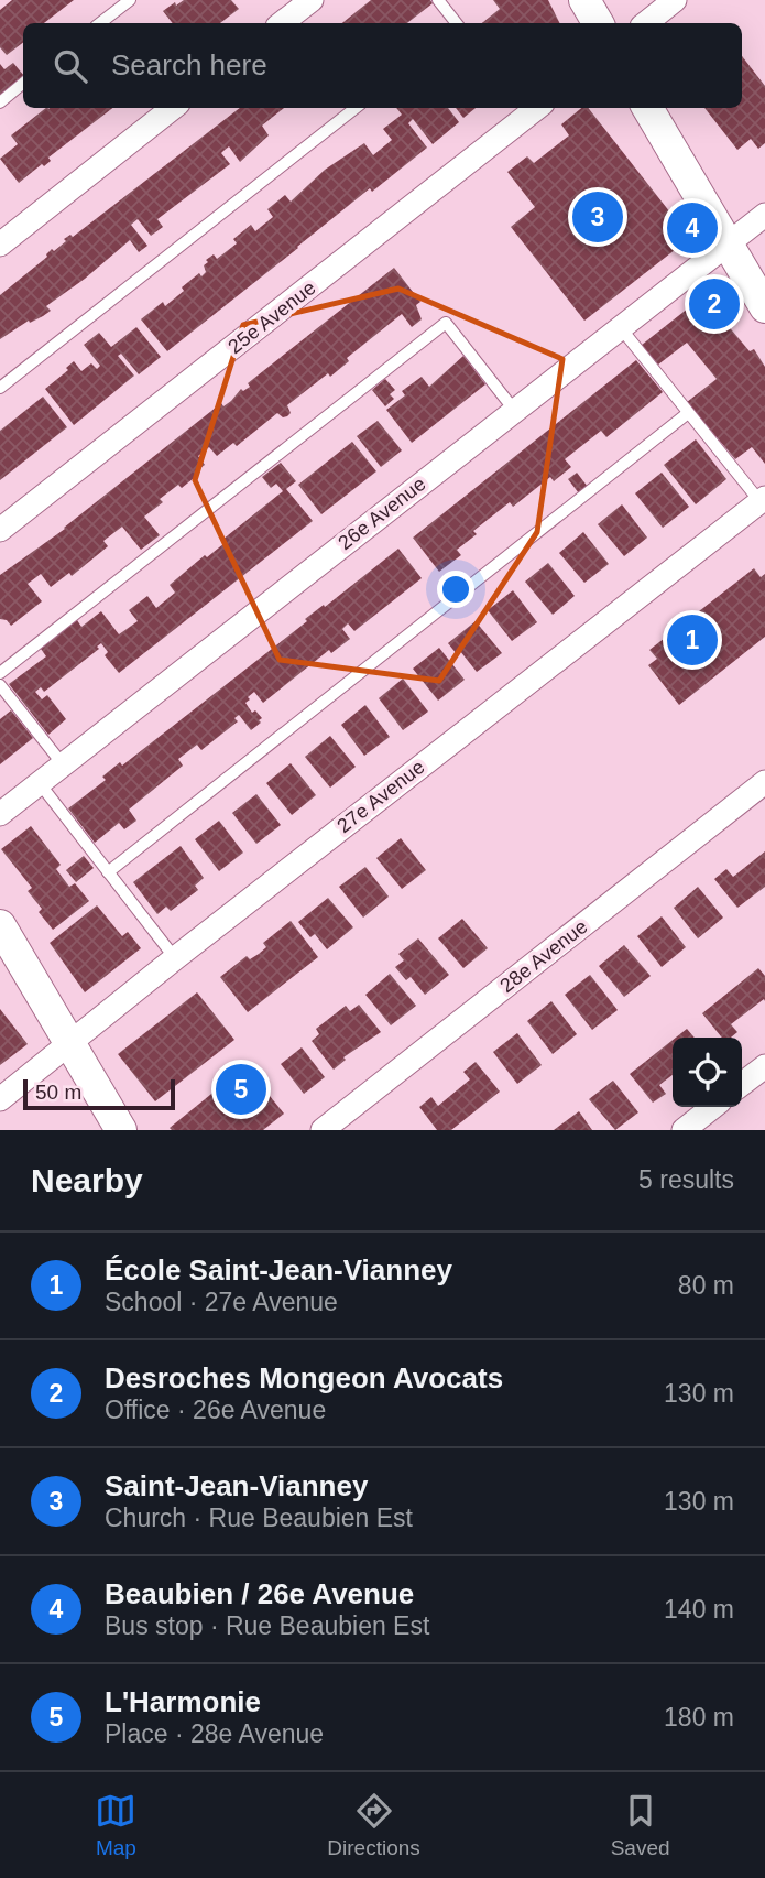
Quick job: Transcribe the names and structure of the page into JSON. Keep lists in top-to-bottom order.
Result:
{
  "streets": {
    "street": [
      "25e Avenue",
      "26e Avenue",
      "27e Avenue",
      "28e Avenue"
    ]
  },
  "scale_bar": "50 m",
  "page": {
    "search": "Search here",
    "pins": [
      "3",
      "4",
      "2",
      "1",
      "5"
    ],
    "scale": "50 m",
    "heading": ["Nearby", "5 results"],
    "list": [
      {
        "mark": "1",
        "name": "École Saint-Jean-Vianney",
        "note": "School · 27e Avenue",
        "value": "80 m"
      },
      {
        "mark": "2",
        "name": "Desroches Mongeon Avocats",
        "note": "Office · 26e Avenue",
        "value": "130 m"
      },
      {
        "mark": "3",
        "name": "Saint-Jean-Vianney",
        "note": "Church · Rue Beaubien Est",
        "value": "130 m"
      },
      {
        "mark": "4",
        "name": "Beaubien / 26e Avenue",
        "note": "Bus stop · Rue Beaubien Est",
        "value": "140 m"
      },
      {
        "mark": "5",
        "name": "L'Harmonie",
        "note": "Place · 28e Avenue",
        "value": "180 m"
      }
    ],
    "nav": ["Map", "Directions", "Saved"]
  }
}
